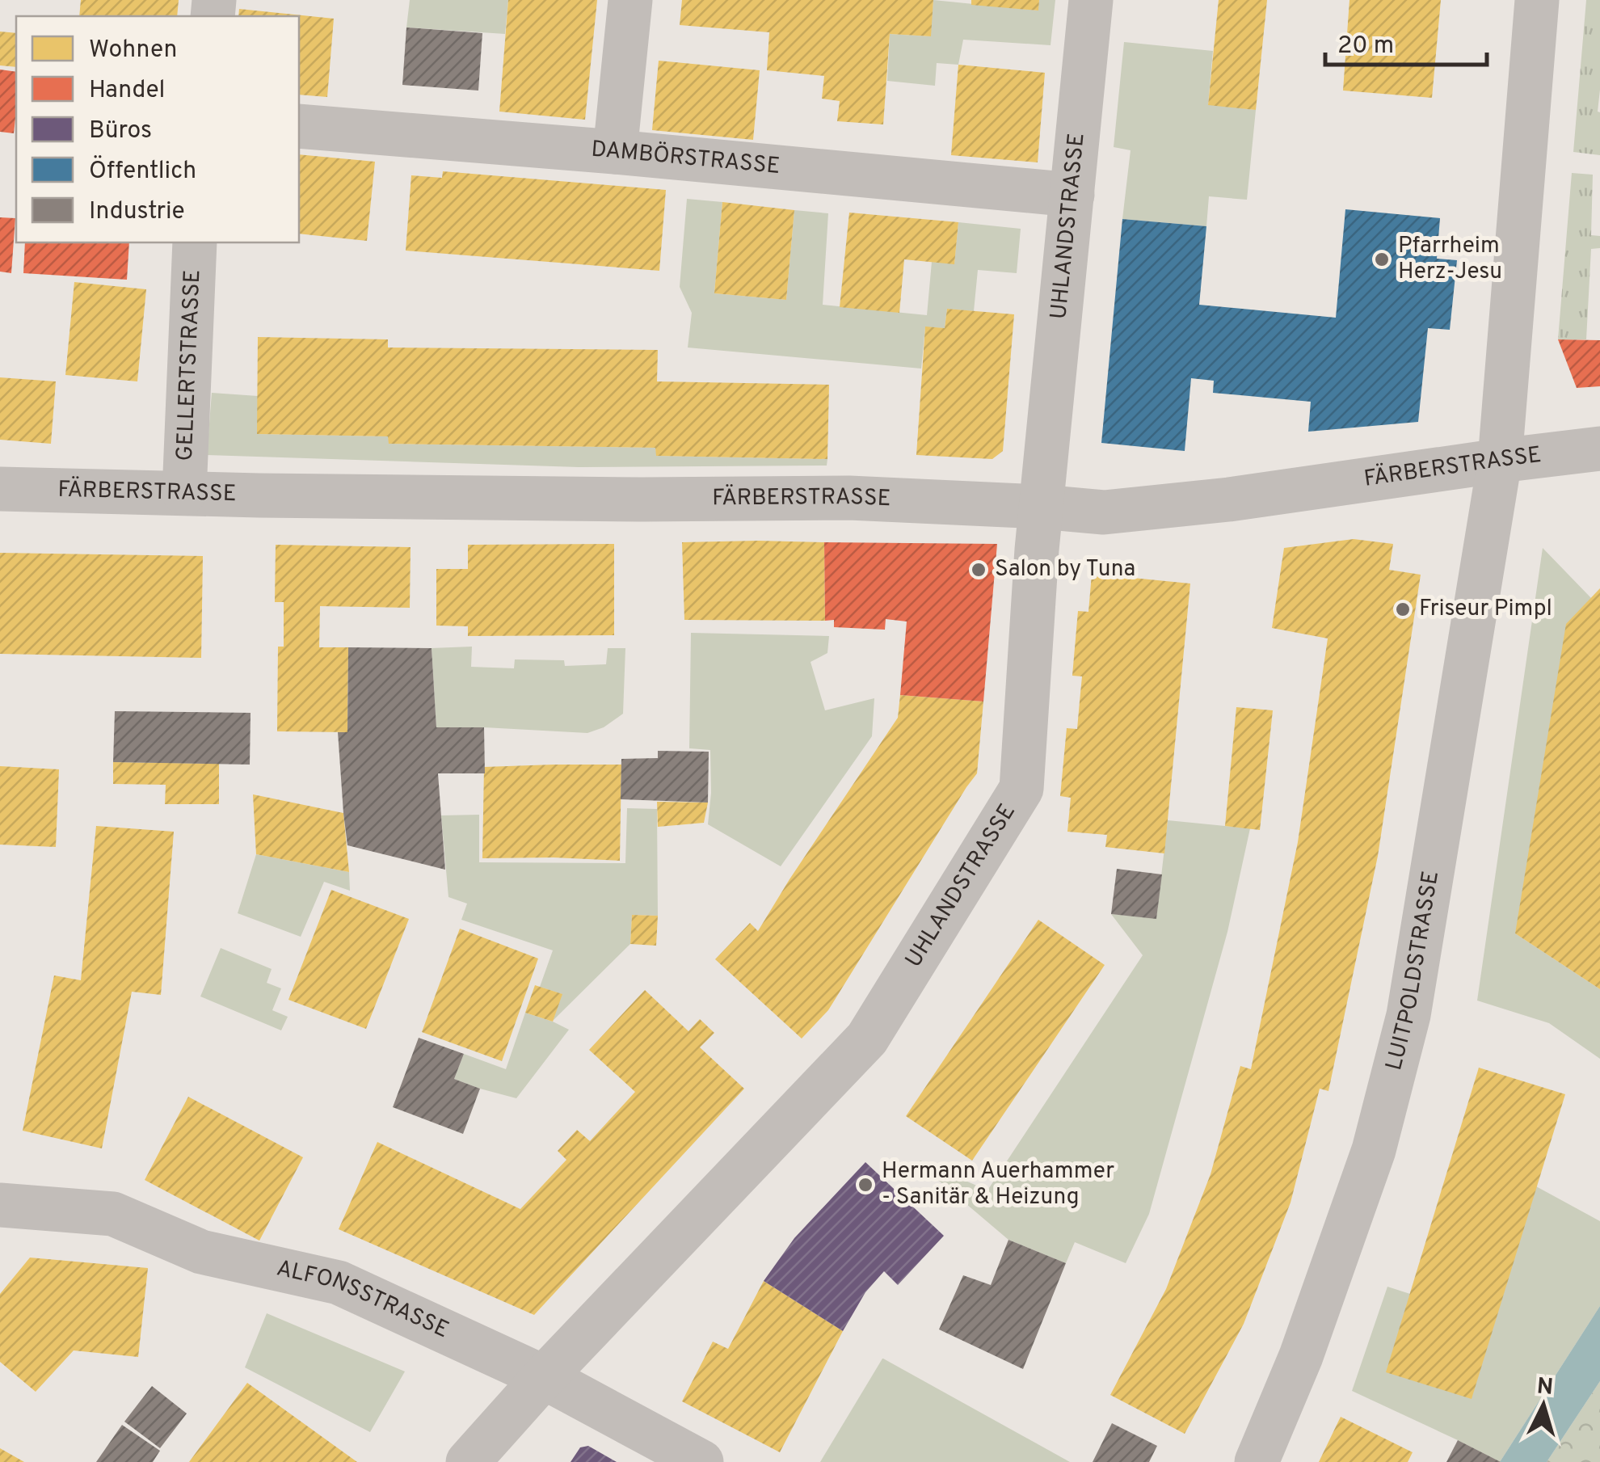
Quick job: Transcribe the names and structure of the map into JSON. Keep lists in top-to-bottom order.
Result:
{
  "streets": {
    "street": [
      "DAMBÖRSTRASSE",
      "UHLANDSTRASSE",
      "GELLERTSTRASSE",
      "FÄRBERSTRASSE",
      "LUITPOLDSTRASSE",
      "ALFONSSTRASSE"
    ]
  },
  "crossings": [
    ["DAMBÖRSTRASSE", "UHLANDSTRASSE"],
    ["UHLANDSTRASSE", "FÄRBERSTRASSE"],
    ["UHLANDSTRASSE", "ALFONSSTRASSE"],
    ["GELLERTSTRASSE", "FÄRBERSTRASSE"],
    ["FÄRBERSTRASSE", "LUITPOLDSTRASSE"]
  ],
  "places": [
    "Pfarrheim Herz-Jesu",
    "Salon by Tuna",
    "Friseur Pimpl",
    "Hermann Auerhammer - Sanitär & Heizung"
  ],
  "legend": [
    "Wohnen",
    "Handel",
    "Büros",
    "Öffentlich",
    "Industrie"
  ],
  "scale_bar": "20 m",
  "north": "top"
}
